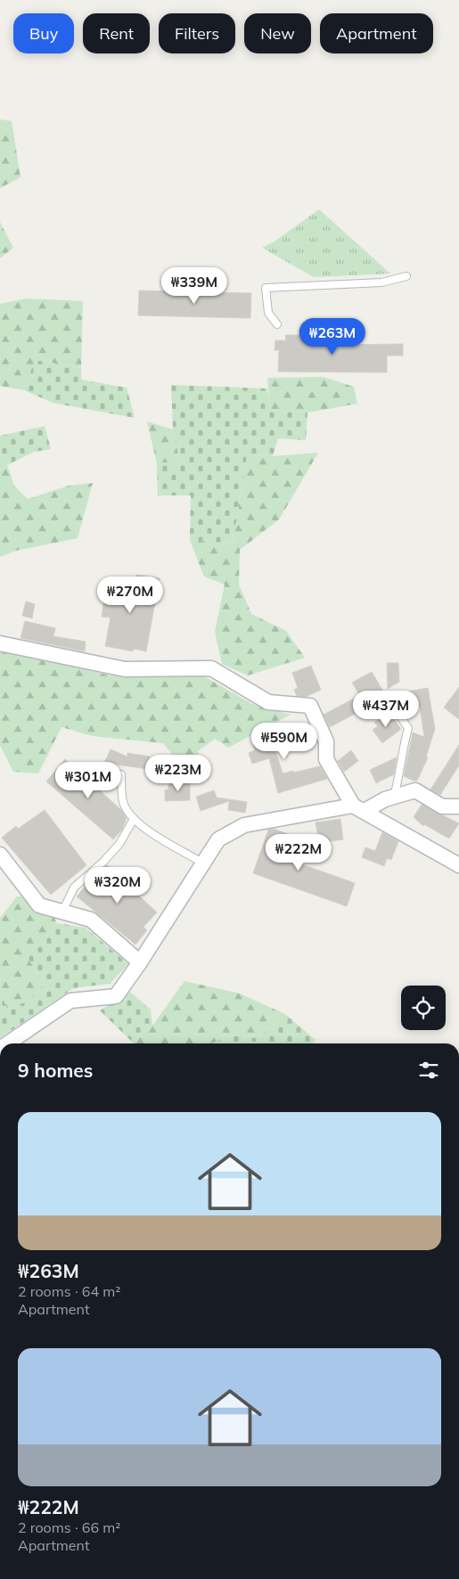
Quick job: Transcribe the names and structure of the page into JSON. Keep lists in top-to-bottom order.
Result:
{
  "page": {
    "chip": [
      "Buy",
      "Rent",
      "Filters",
      "New",
      "Apartment"
    ],
    "price": [
      "₩339M",
      "₩263M",
      "₩270M",
      "₩437M",
      "₩590M",
      "₩223M",
      "₩301M",
      "₩222M",
      "₩320M"
    ],
    "heading": "9 homes",
    "list": [
      {
        "name": "₩263M",
        "note": "2 rooms · 64 m² · Apartment"
      },
      {
        "name": "₩222M",
        "note": "2 rooms · 66 m² · Apartment"
      }
    ]
  }
}
